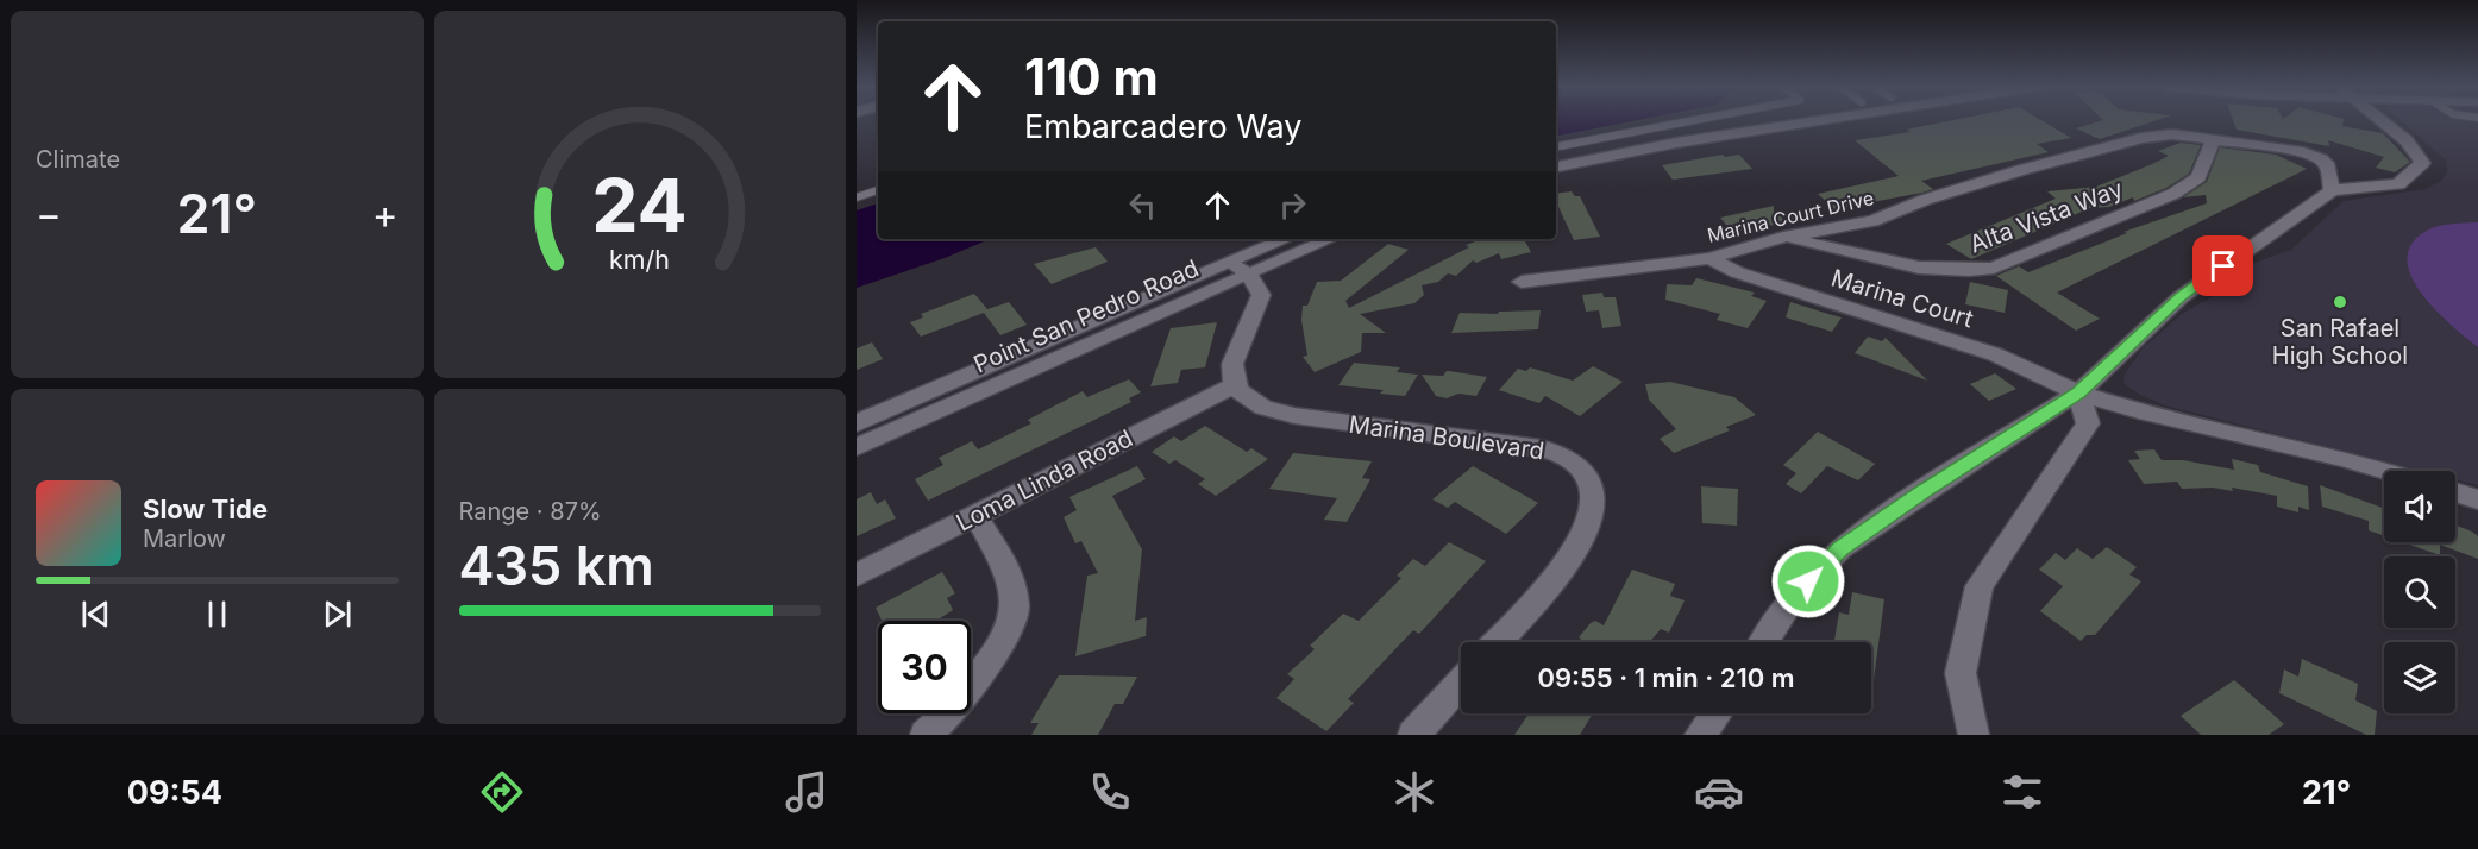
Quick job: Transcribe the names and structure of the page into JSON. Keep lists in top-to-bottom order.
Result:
{
  "streets": {
    "street": [
      "Marina Court Drive",
      "Alta Vista Way",
      "Marina Court",
      "Point San Pedro Road",
      "Marina Boulevard",
      "Loma Linda Road"
    ]
  },
  "crossings": [
    ["Marina Court Drive", "Alta Vista Way"],
    ["Marina Court Drive", "Marina Court"],
    ["Marina Boulevard", "Loma Linda Road"]
  ],
  "places": ["San Rafael High School"],
  "page": {
    "tile": [
      "Climate",
      ["Range · 87%", "435 km"]
    ],
    "turn": ["110 m", "Embarcadero Way"],
    "heat": ["−", "21°", "+"],
    "song": ["Slow Tide", "Marlow"],
    "limit": "30",
    "trip": "09:55 · 1 min · 210 m",
    "tabs": ["09:54", "21°"],
    "gauge": ["24", "km/h"]
  }
}
